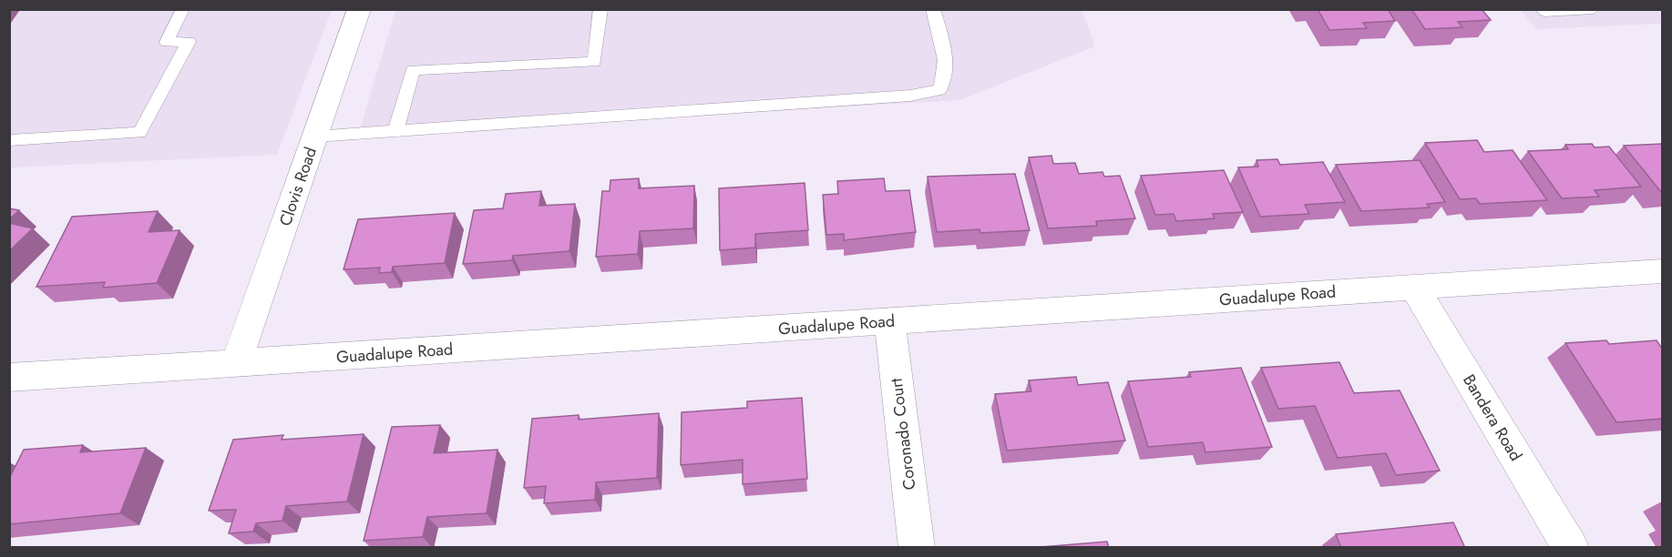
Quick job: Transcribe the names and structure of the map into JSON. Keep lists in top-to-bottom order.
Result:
{
  "streets": {
    "street": [
      "Clovis Road",
      "Guadalupe Road",
      "Bandera Road",
      "Coronado Court"
    ]
  },
  "crossings": [
    ["Clovis Road", "Guadalupe Road"],
    ["Guadalupe Road", "Bandera Road"],
    ["Guadalupe Road", "Coronado Court"]
  ]
}
